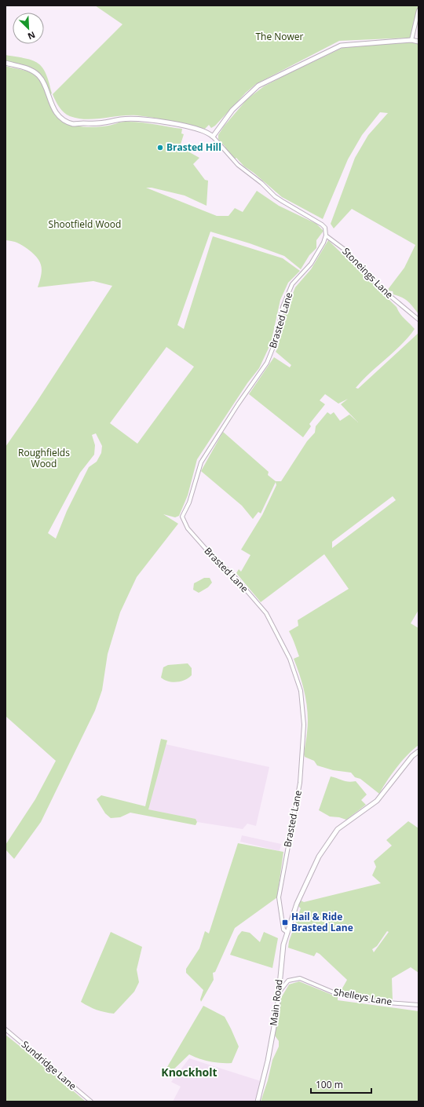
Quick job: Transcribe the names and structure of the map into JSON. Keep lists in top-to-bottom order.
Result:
{
  "streets": {
    "street": [
      "Stoneings Lane",
      "Brasted Lane",
      "Shelleys Lane",
      "Main Road",
      "Sundridge Lane"
    ]
  },
  "crossings": [
    ["Stoneings Lane", "Brasted Lane"],
    ["Brasted Lane", "Main Road"],
    ["Shelleys Lane", "Main Road"]
  ],
  "districts": ["Knockholt"],
  "parks": ["The Nower", "Shootfield Wood", "Roughfields Wood"],
  "places": {
    "other": ["Brasted Hill"],
    "transit": ["Hail & Ride Brasted Lane"]
  },
  "scale_bar": "100 m",
  "north": "bottom right"
}
